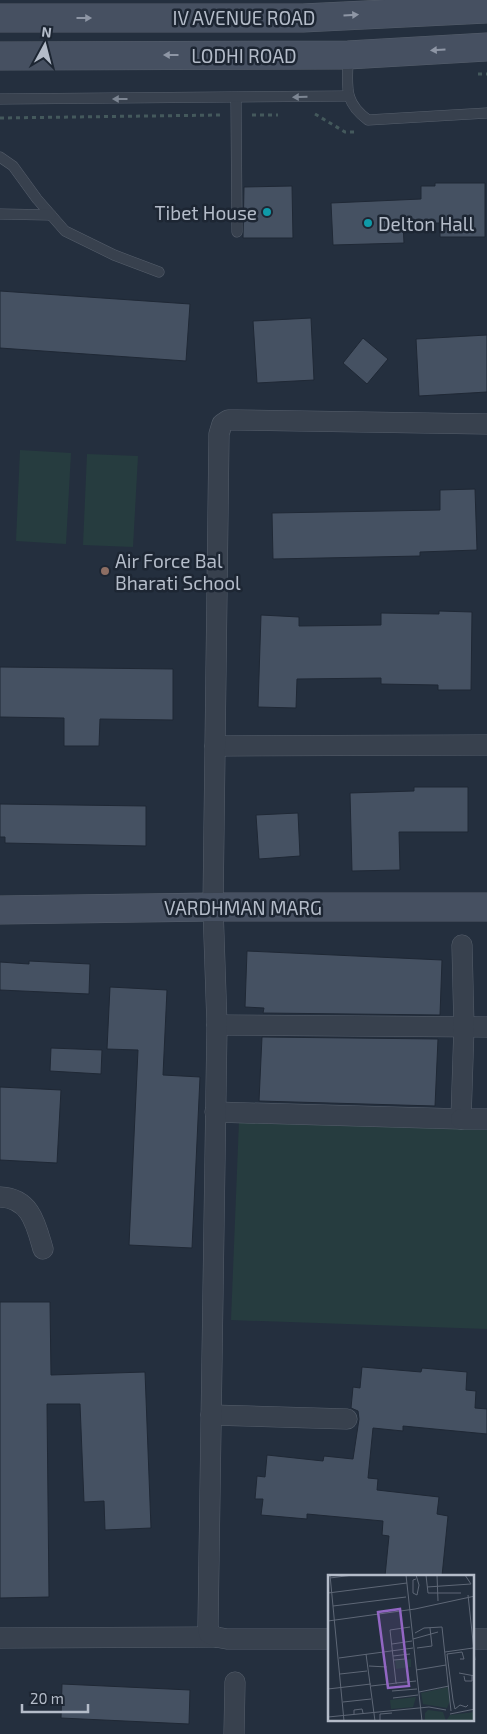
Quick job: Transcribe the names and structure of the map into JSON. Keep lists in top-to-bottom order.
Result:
{
  "streets": {
    "main road": ["IV AVENUE ROAD", "LODHI ROAD", "VARDHMAN MARG"]
  },
  "one_way": ["IV AVENUE ROAD", "LODHI ROAD"],
  "places": ["Tibet House", "Delton Hall", "Air Force Bal Bharati School"],
  "scale_bar": "20 m",
  "north": "top"
}
